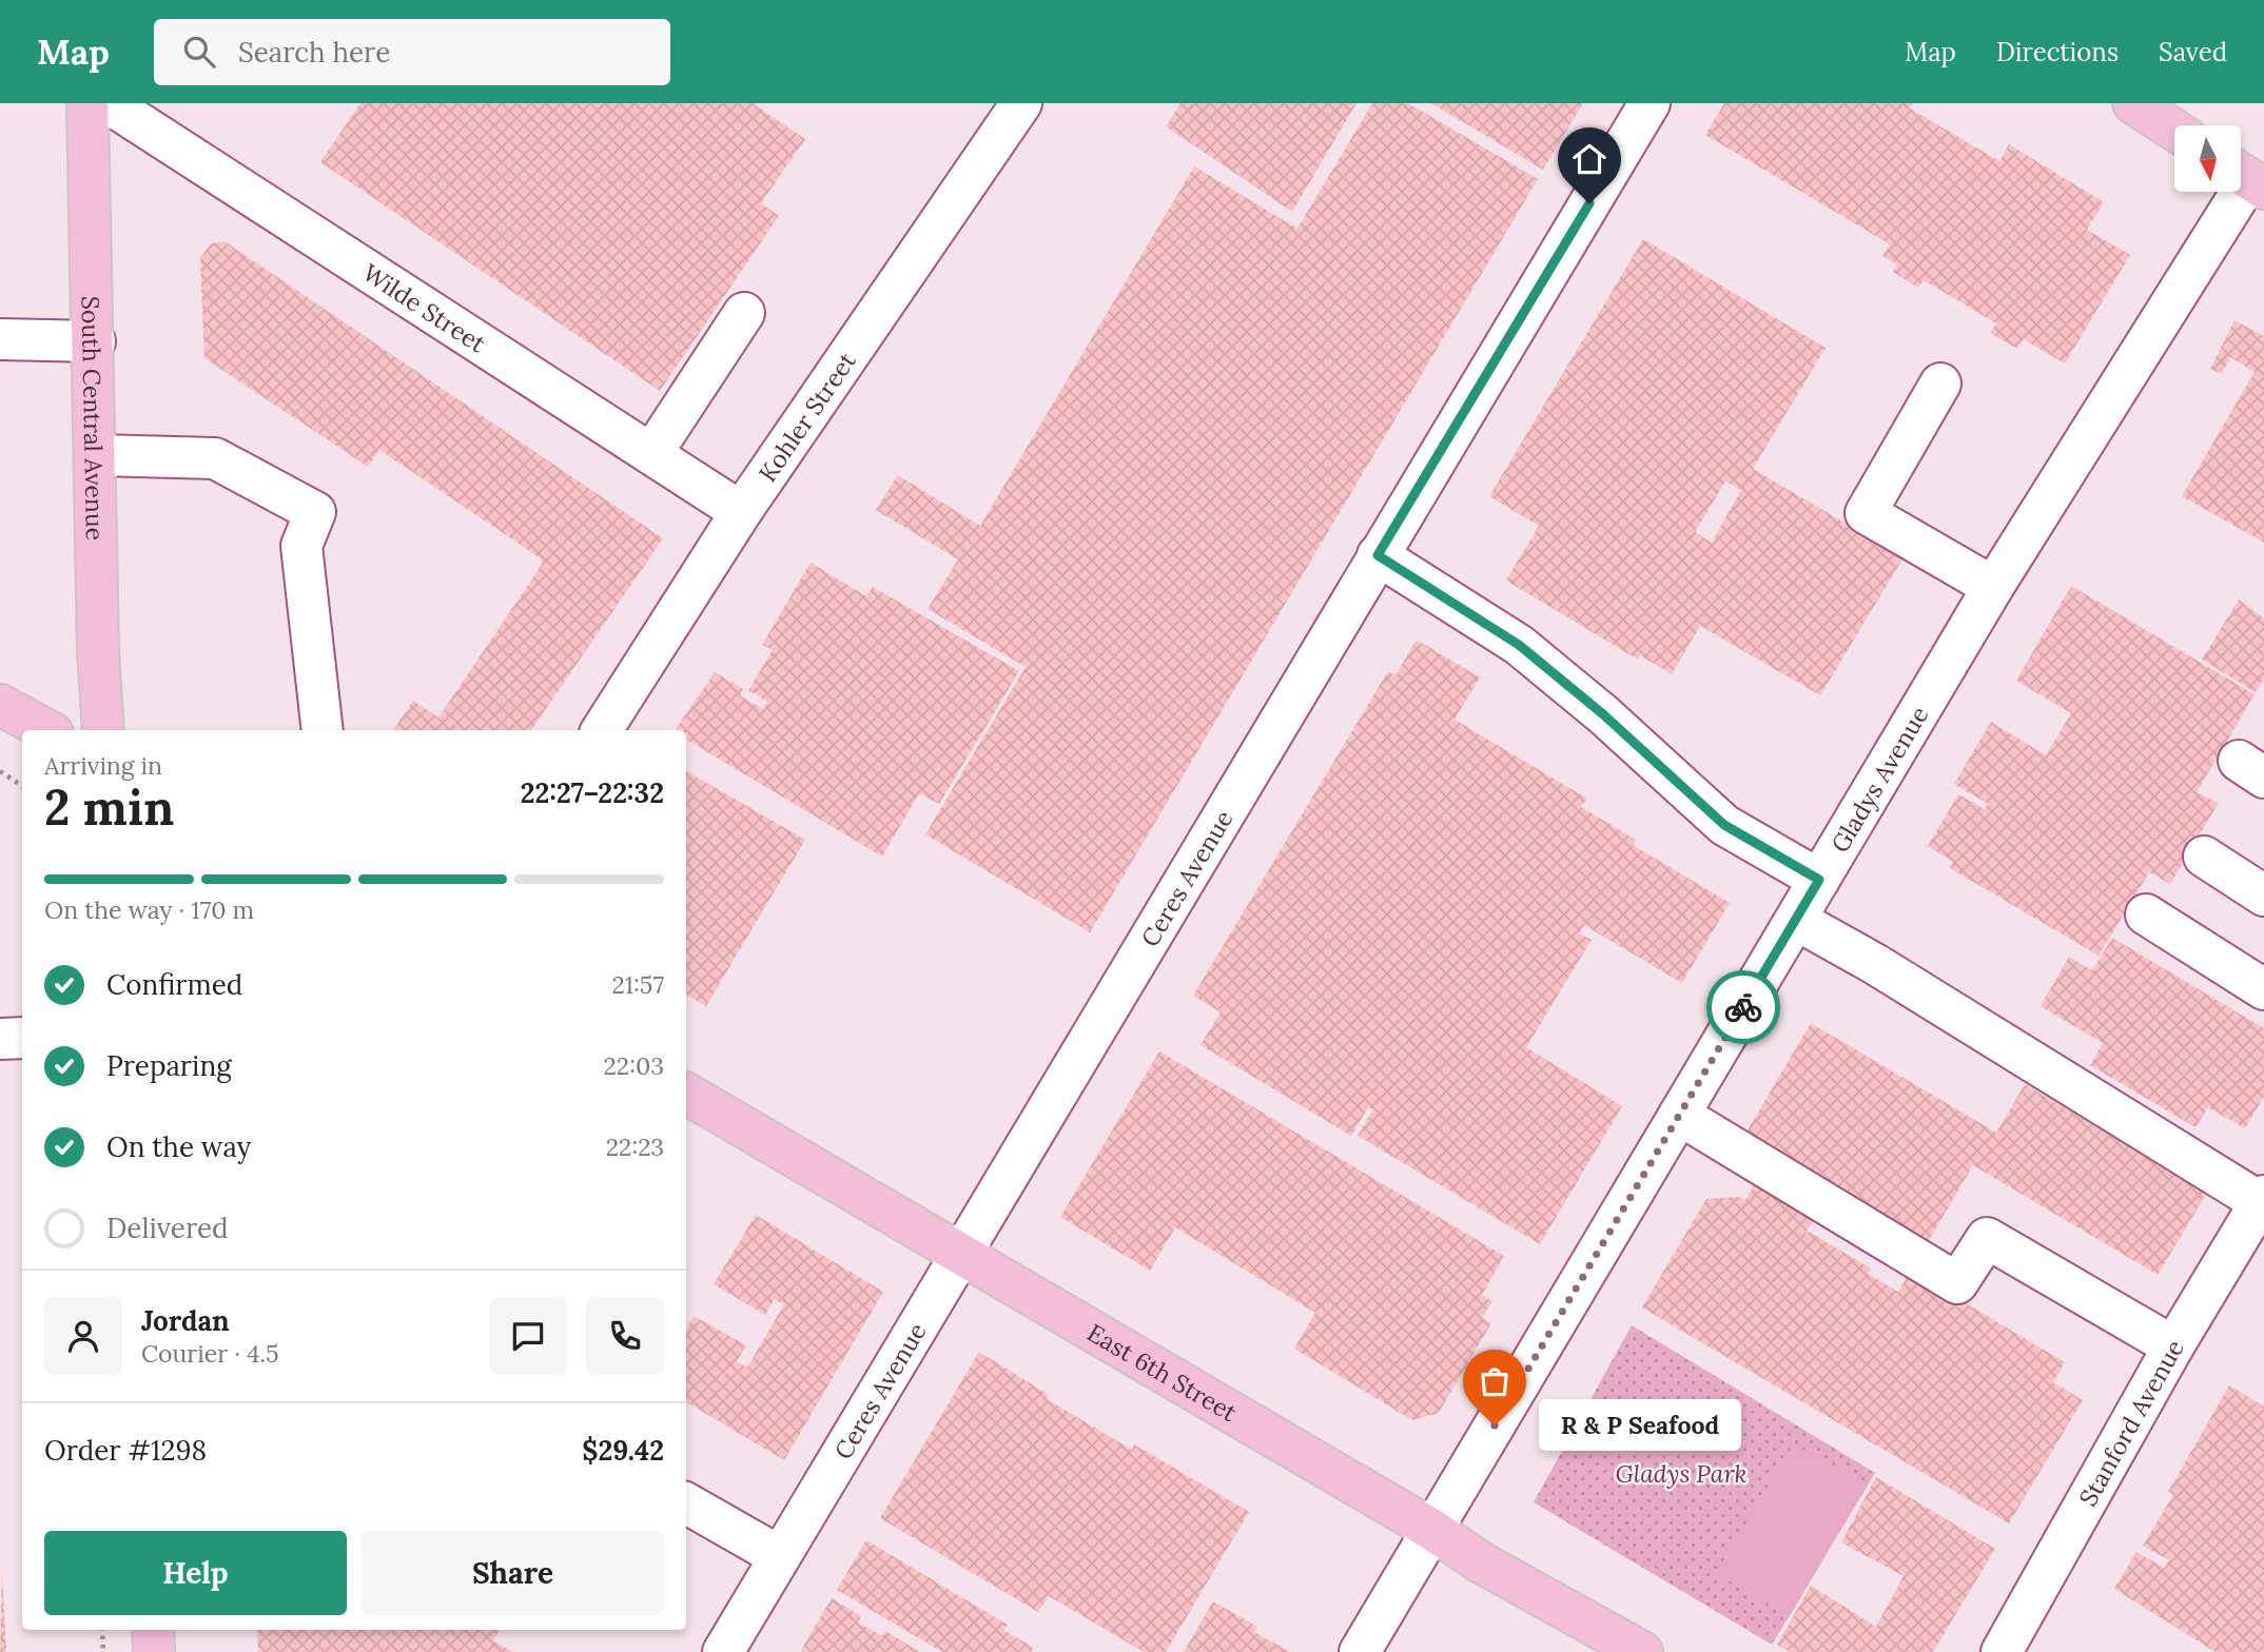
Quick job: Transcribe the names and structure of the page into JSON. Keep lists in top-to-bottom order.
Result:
{
  "streets": {
    "main road": ["South Central Avenue", "East 6th Street"],
    "street": [
      "Wilde Street",
      "Kohler Street",
      "Gladys Avenue",
      "Ceres Avenue",
      "Stanford Avenue"
    ]
  },
  "crossings": [
    ["Wilde Street", "Kohler Street"],
    ["Gladys Avenue", "East 6th Street"],
    ["Ceres Avenue", "East 6th Street"]
  ],
  "parks": ["Gladys Park"],
  "places": ["R & P Seafood"],
  "north": "bottom",
  "page": {
    "header": "Map",
    "search": "Search here",
    "nav": ["Map", "Directions", "Saved"],
    "heading": ["2 min", "Arriving in", "22:27–22:32"],
    "panel": [
      "Jordan",
      "Courier · 4.5",
      "Order #1298",
      "$29.42"
    ],
    "bar": "On the way · 170 m",
    "list": [
      ["Confirmed", "21:57"],
      ["Preparing", "22:03"],
      ["On the way", "22:23"],
      "Delivered"
    ],
    "bubble": "R & P Seafood",
    "buttons": ["Help", "Share"]
  }
}
